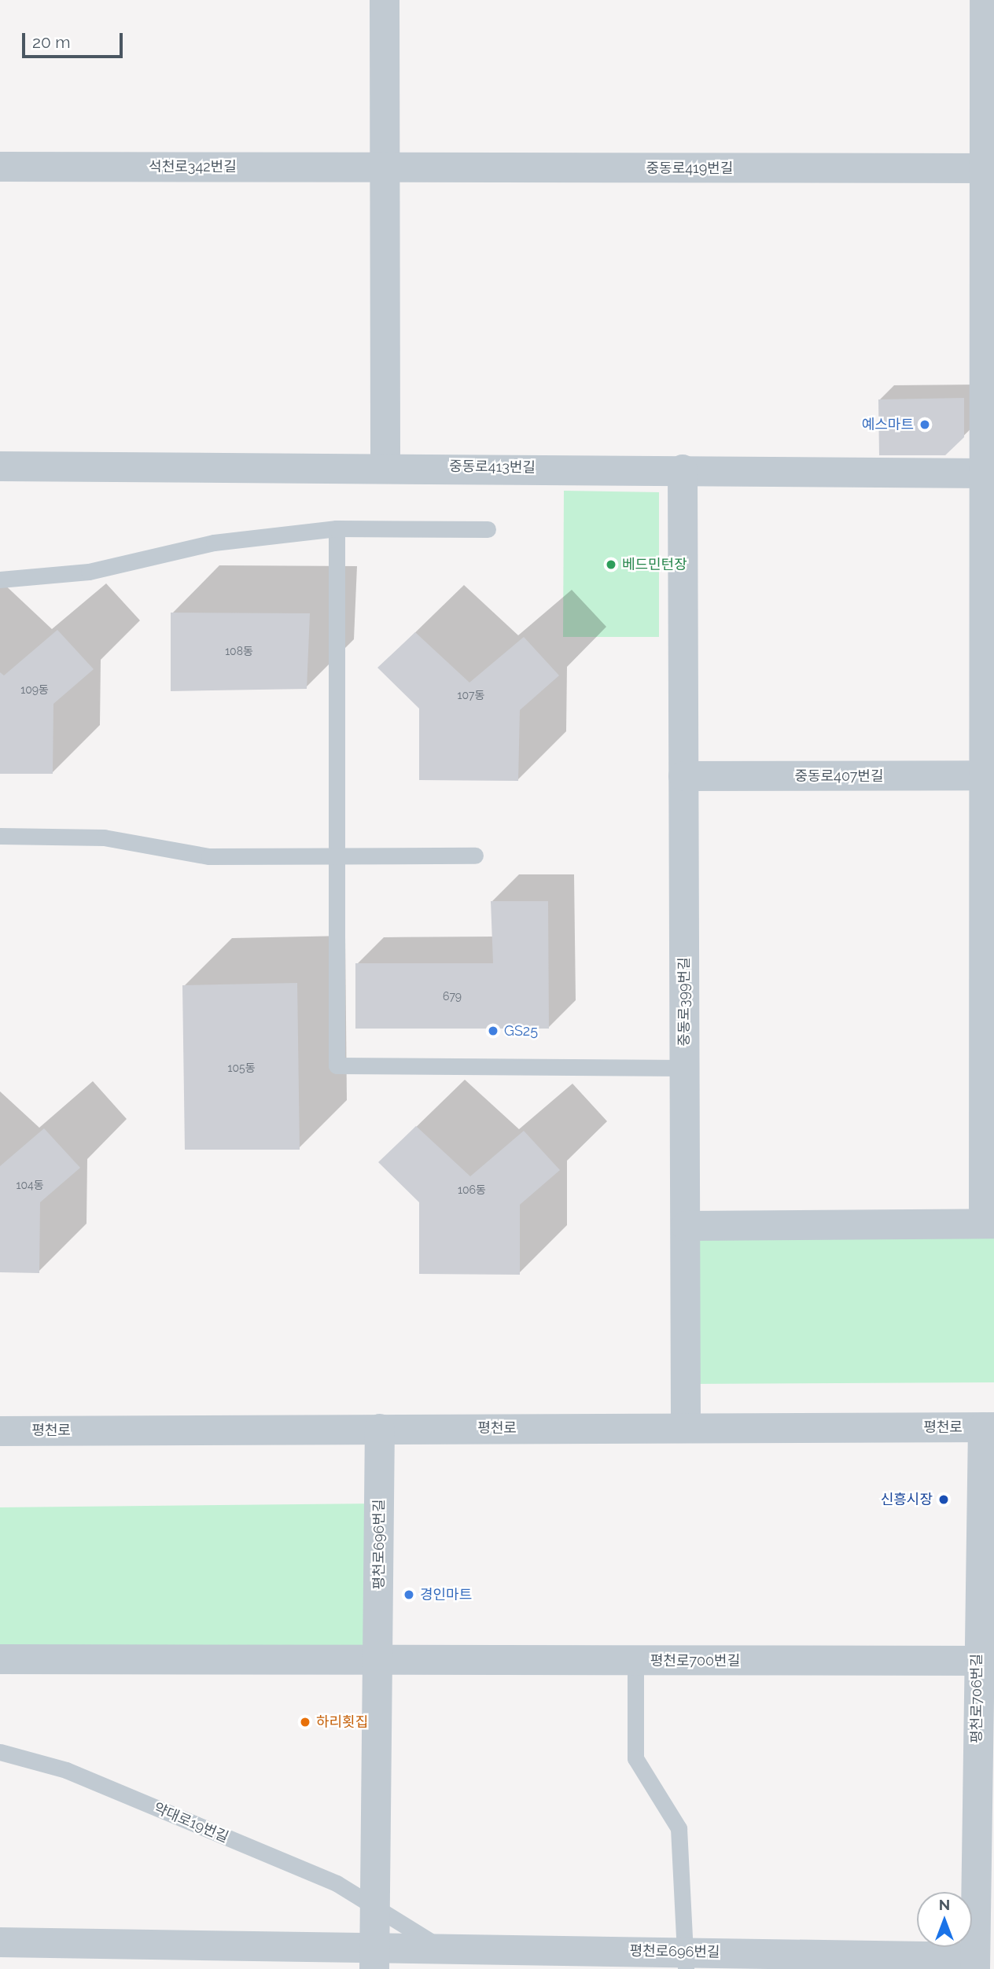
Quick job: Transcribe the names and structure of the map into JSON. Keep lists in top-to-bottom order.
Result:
{
  "streets": {
    "street": [
      "석천로342번길",
      "중동로419번길",
      "중동로413번길",
      "중동로407번길",
      "중동로399번길",
      "평천로",
      "평천로696번길",
      "평천로700번길",
      "평천로706번길"
    ],
    "lane": ["약대로19번길"]
  },
  "crossings": [
    ["석천로342번길", "중동로419번길"],
    ["중동로413번길", "중동로399번길"],
    ["중동로407번길", "중동로399번길"],
    ["중동로399번길", "평천로"],
    ["평천로", "평천로696번길"],
    ["평천로", "평천로706번길"],
    ["평천로696번길", "평천로700번길"],
    ["평천로696번길", "평천로706번길"],
    ["평천로696번길", "약대로19번길"],
    ["평천로700번길", "평천로706번길"]
  ],
  "places": [
    "예스마트",
    "베드민턴장",
    "GS25",
    "신흥시장",
    "경인마트",
    "하리횟집"
  ],
  "house_numbers": [
    "108동",
    "109동",
    "107동",
    "679",
    "105동",
    "104동",
    "106동"
  ],
  "scale_bar": "20 m",
  "north": "top"
}
